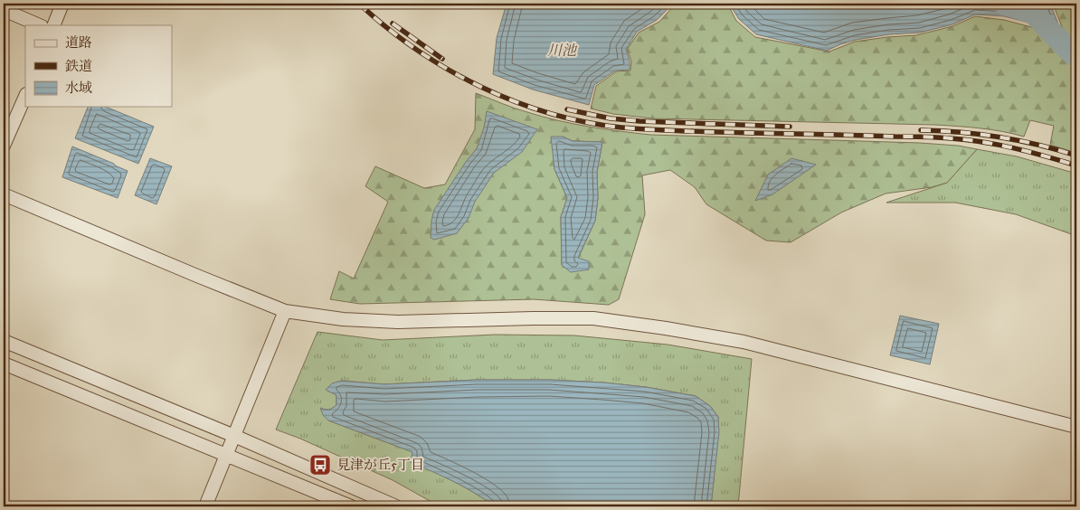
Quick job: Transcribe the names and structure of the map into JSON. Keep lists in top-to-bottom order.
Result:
{
  "water": ["川池"],
  "places": {
    "bus stop": ["見津が丘5丁目"]
  },
  "legend": ["道路", "鉄道", "水域"]
}
